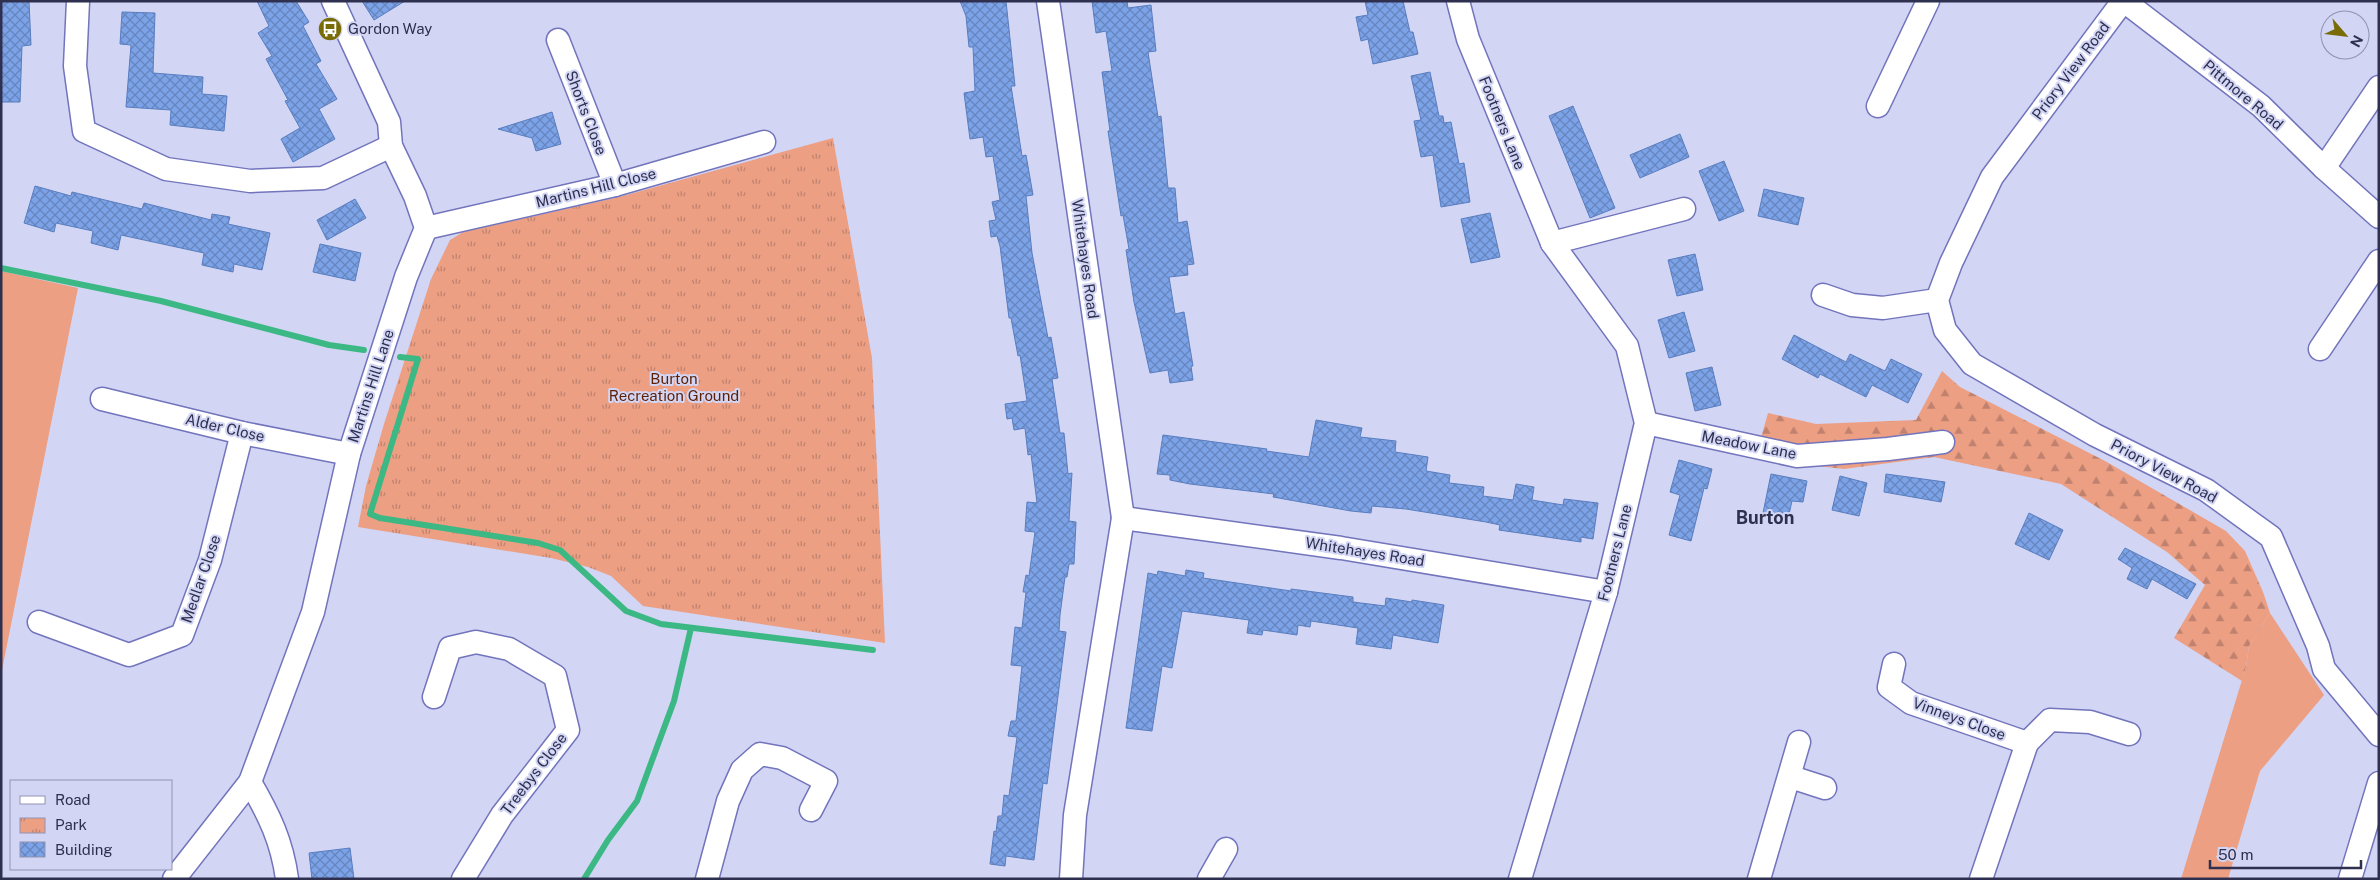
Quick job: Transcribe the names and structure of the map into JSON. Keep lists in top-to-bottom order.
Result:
{
  "streets": {
    "street": [
      "Priory View Road",
      "Pittmore Road",
      "Shorts Close",
      "Footners Lane",
      "Martins Hill Close",
      "Whitehayes Road",
      "Martins Hill Lane",
      "Alder Close",
      "Meadow Lane",
      "Medlar Close",
      "Vinneys Close",
      "Treebys Close"
    ]
  },
  "crossings": [
    ["Priory View Road", "Pittmore Road"],
    ["Shorts Close", "Martins Hill Close"],
    ["Footners Lane", "Whitehayes Road"],
    ["Footners Lane", "Meadow Lane"],
    ["Martins Hill Close", "Martins Hill Lane"],
    ["Martins Hill Lane", "Alder Close"],
    ["Alder Close", "Medlar Close"]
  ],
  "districts": ["Burton"],
  "parks": ["Burton Recreation Ground"],
  "places": {
    "bus stop": ["Gordon Way"]
  },
  "legend": ["Road", "Park", "Building"],
  "scale_bar": "50 m",
  "north": "bottom right"
}
